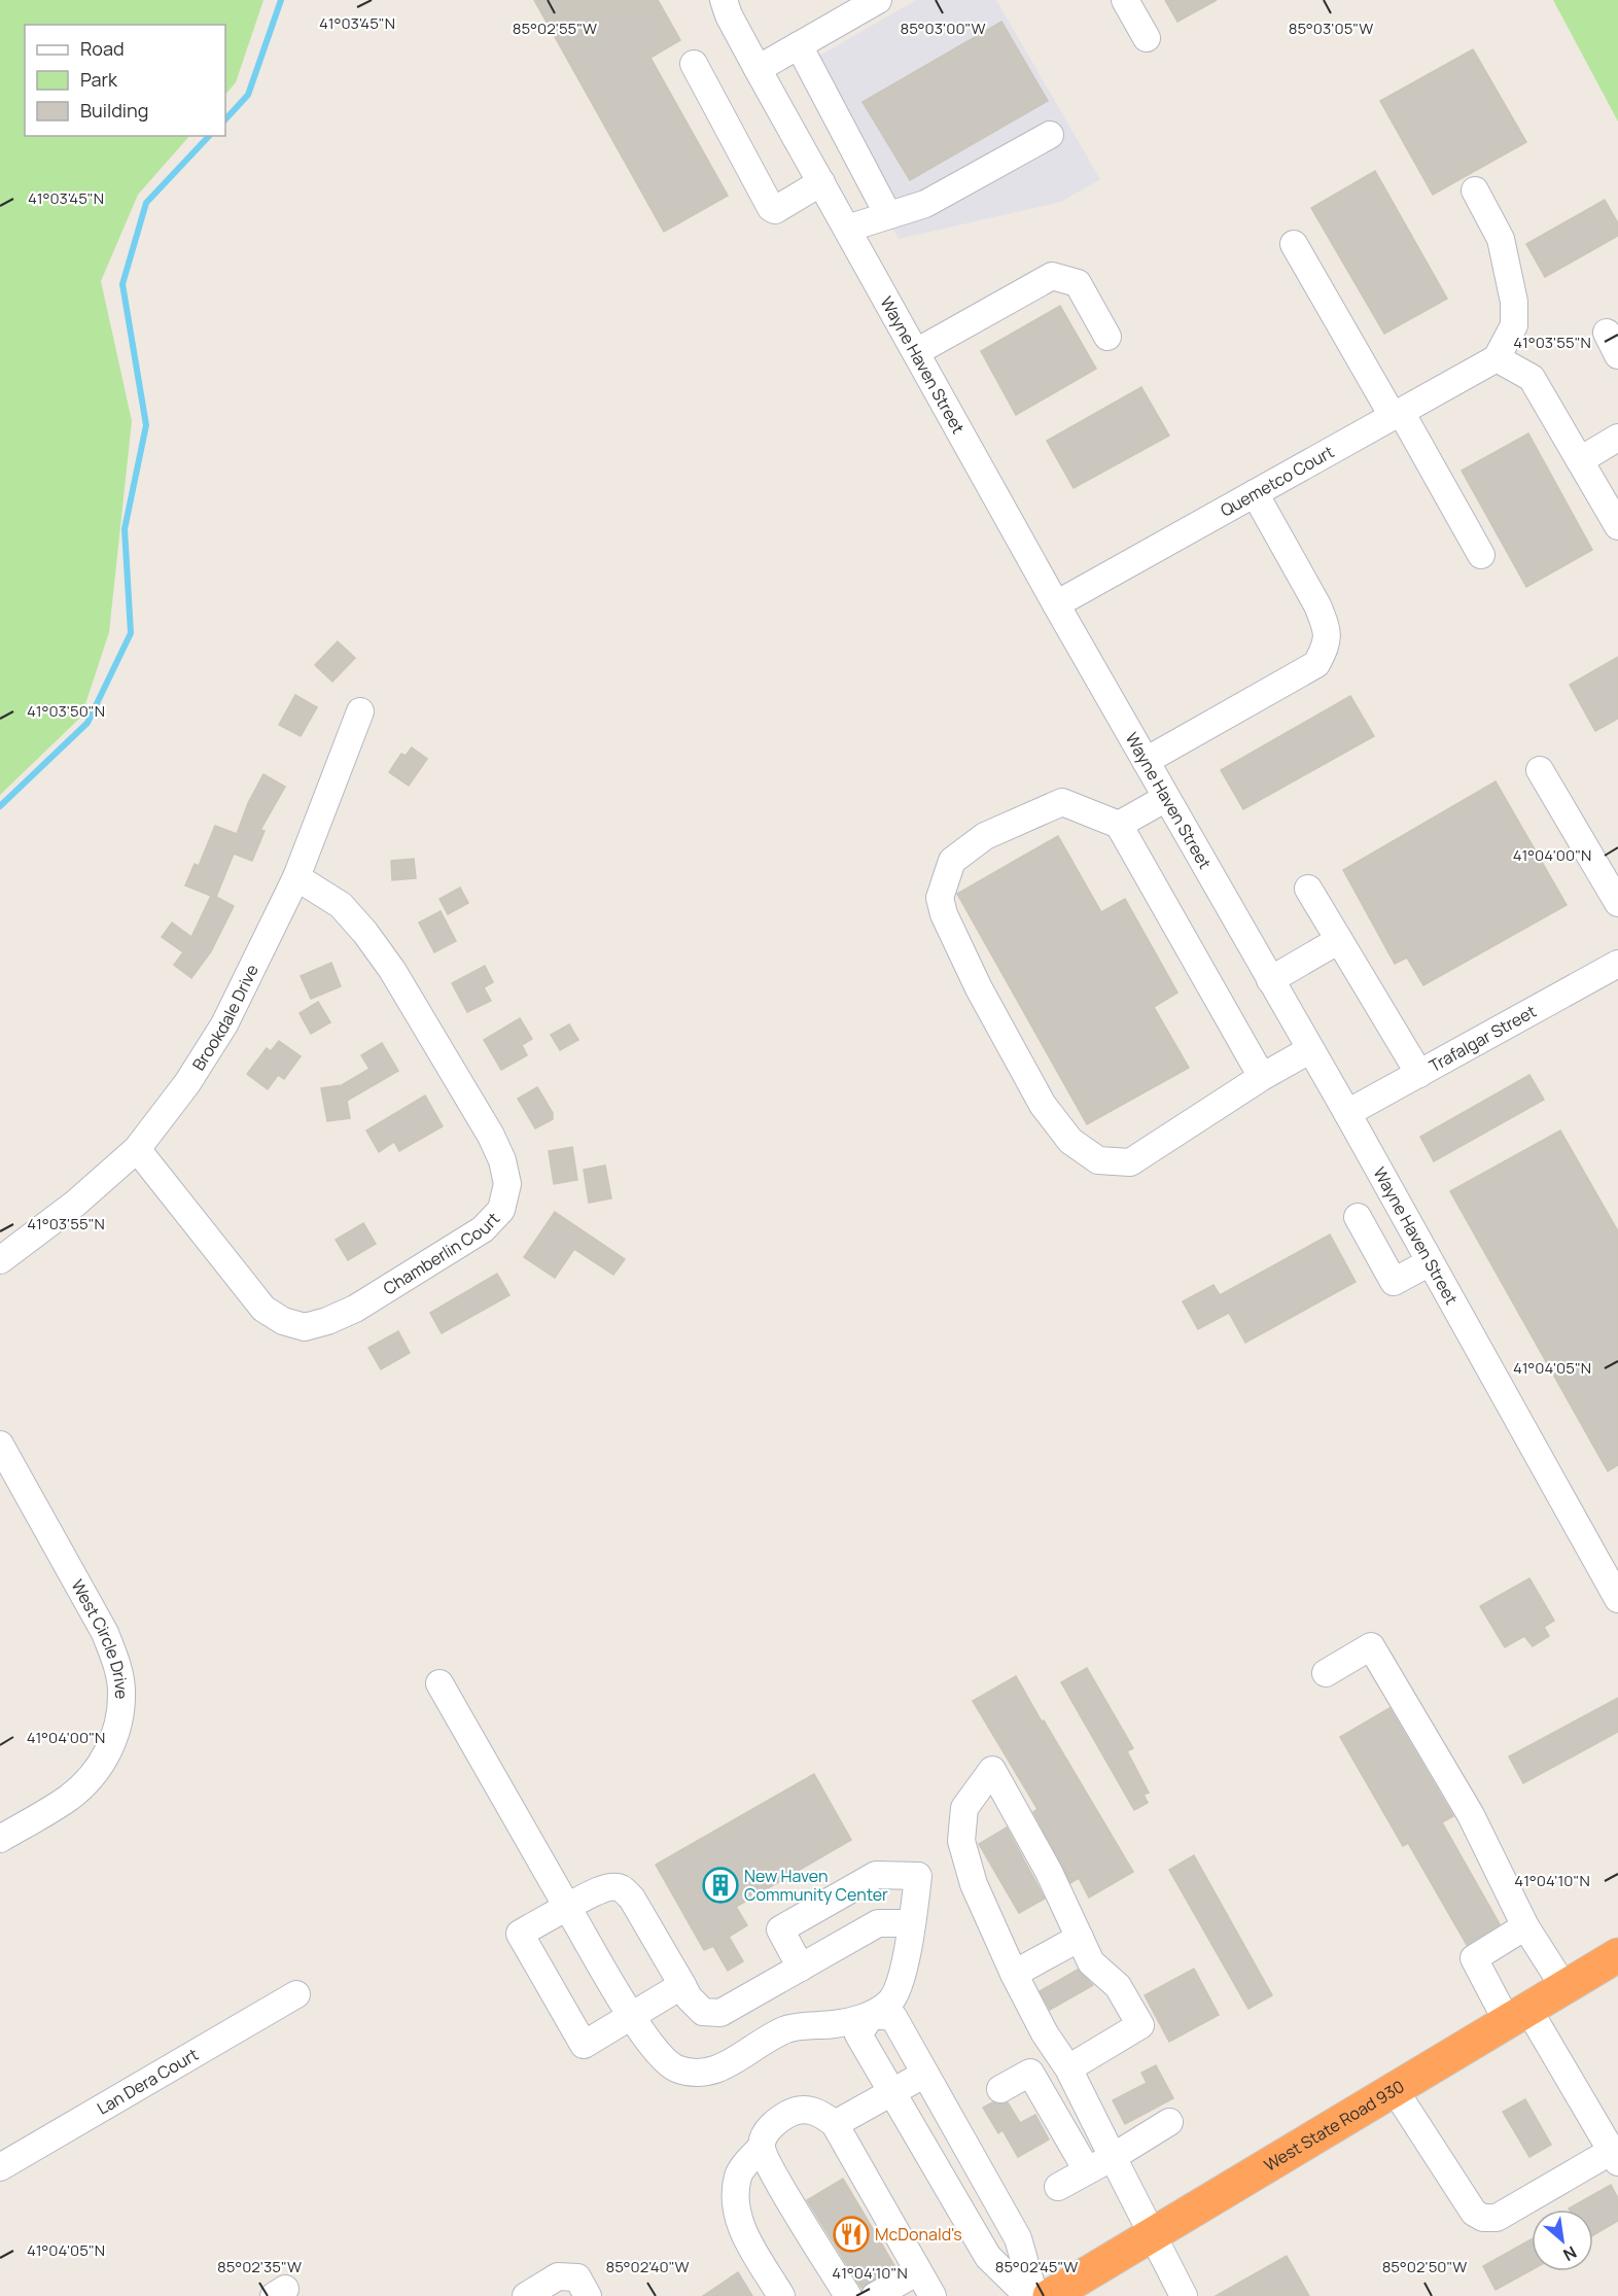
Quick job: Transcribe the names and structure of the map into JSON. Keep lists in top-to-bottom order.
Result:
{
  "streets": {
    "highway": ["West State Road 930"],
    "street": [
      "Wayne Haven Street",
      "Quemetco Court",
      "Brookdale Drive",
      "Trafalgar Street",
      "Chamberlin Court",
      "West Circle Drive",
      "Lan Dera Court"
    ]
  },
  "crossings": [
    ["Wayne Haven Street", "Quemetco Court"],
    ["Wayne Haven Street", "Trafalgar Street"],
    ["Brookdale Drive", "Chamberlin Court"]
  ],
  "places": {
    "building": ["New Haven Community Center"],
    "restaurant": ["McDonald's"]
  },
  "legend": ["Road", "Park", "Building"],
  "north": "bottom right",
  "coordinates": [
    "41°03'45\"N",
    "85°02'55\"W",
    "85°03'00\"W",
    "85°03'05\"W",
    "41°03'55\"N",
    "41°03'50\"N",
    "41°04'00\"N",
    "41°04'05\"N",
    "41°04'10\"N",
    "85°02'35\"W",
    "85°02'40\"W",
    "85°02'45\"W",
    "85°02'50\"W"
  ]
}
